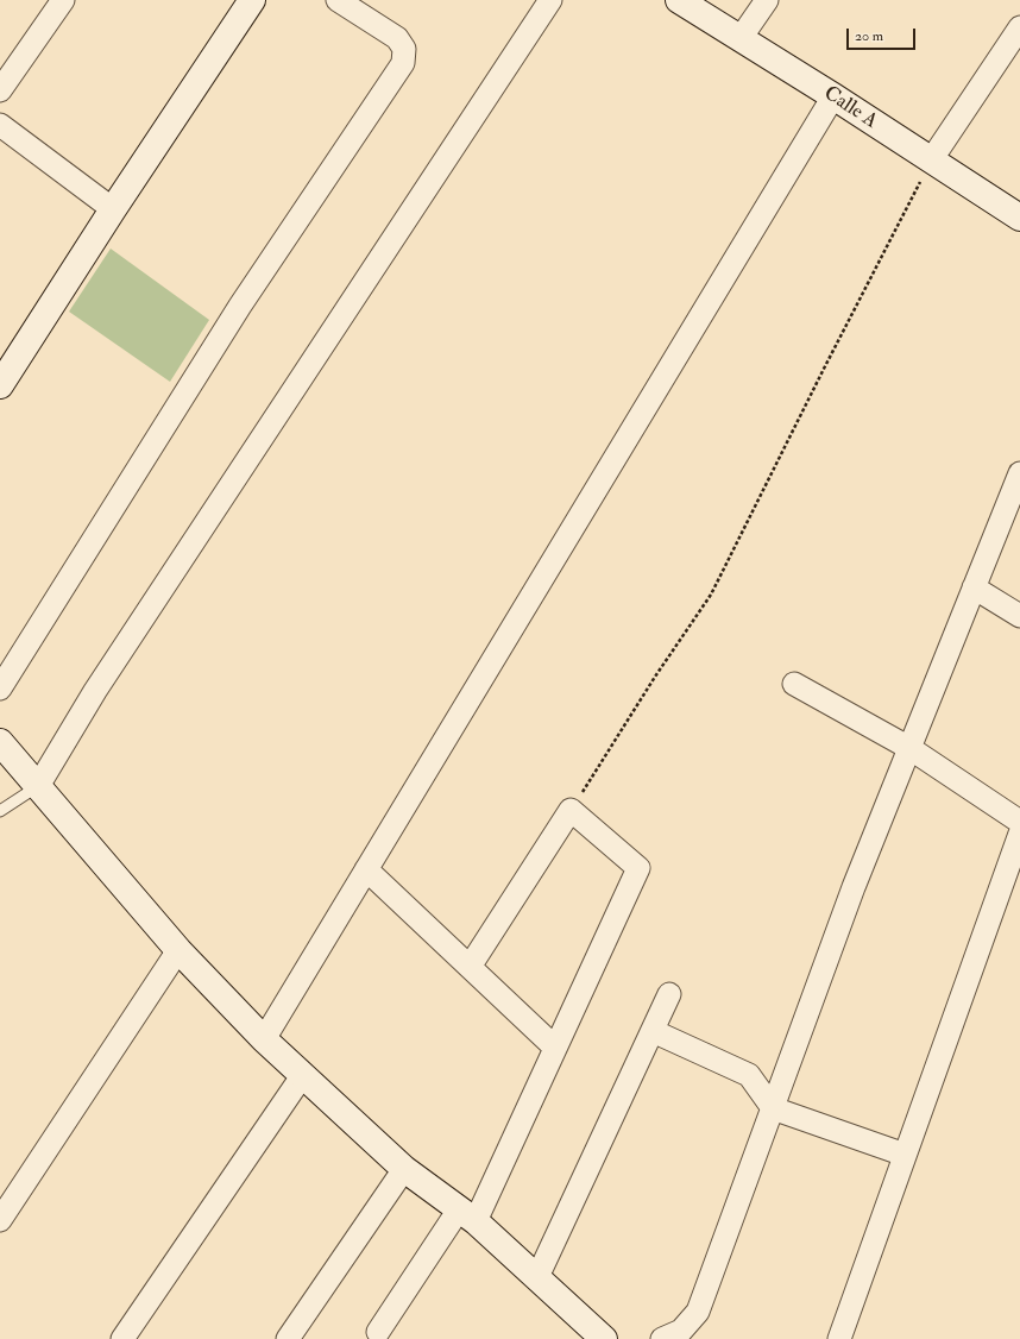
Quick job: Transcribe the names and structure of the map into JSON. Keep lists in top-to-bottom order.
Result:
{
  "streets": {
    "street": ["Calle A"]
  },
  "scale_bar": "20 m"
}
